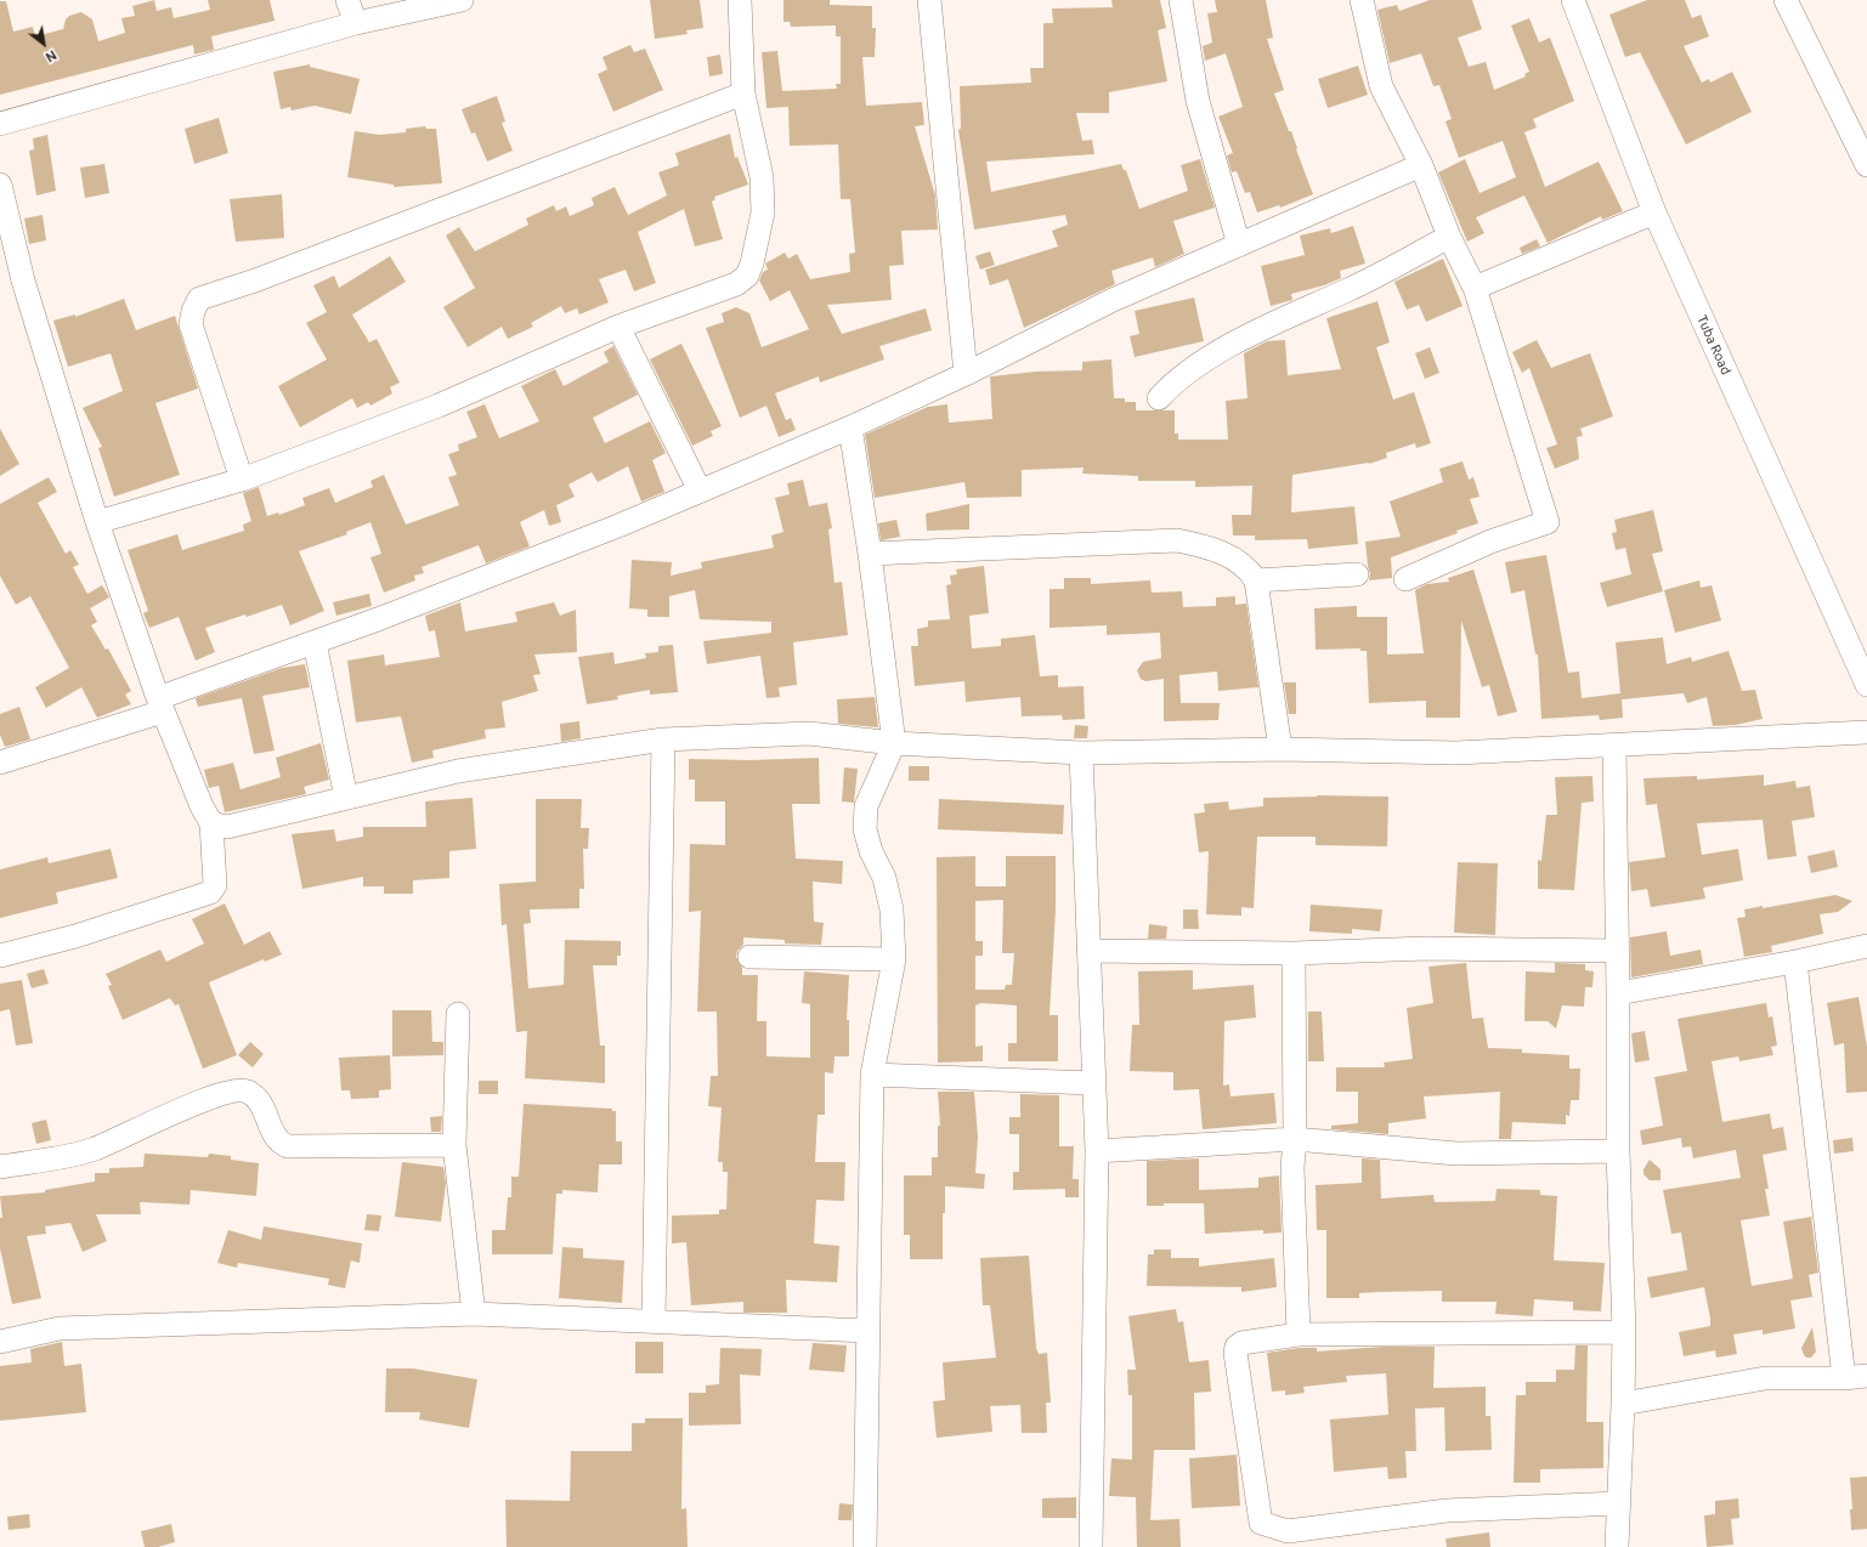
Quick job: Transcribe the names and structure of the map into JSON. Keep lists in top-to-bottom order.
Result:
{
  "streets": {
    "street": ["Tuba Road"]
  },
  "north": "bottom right"
}
